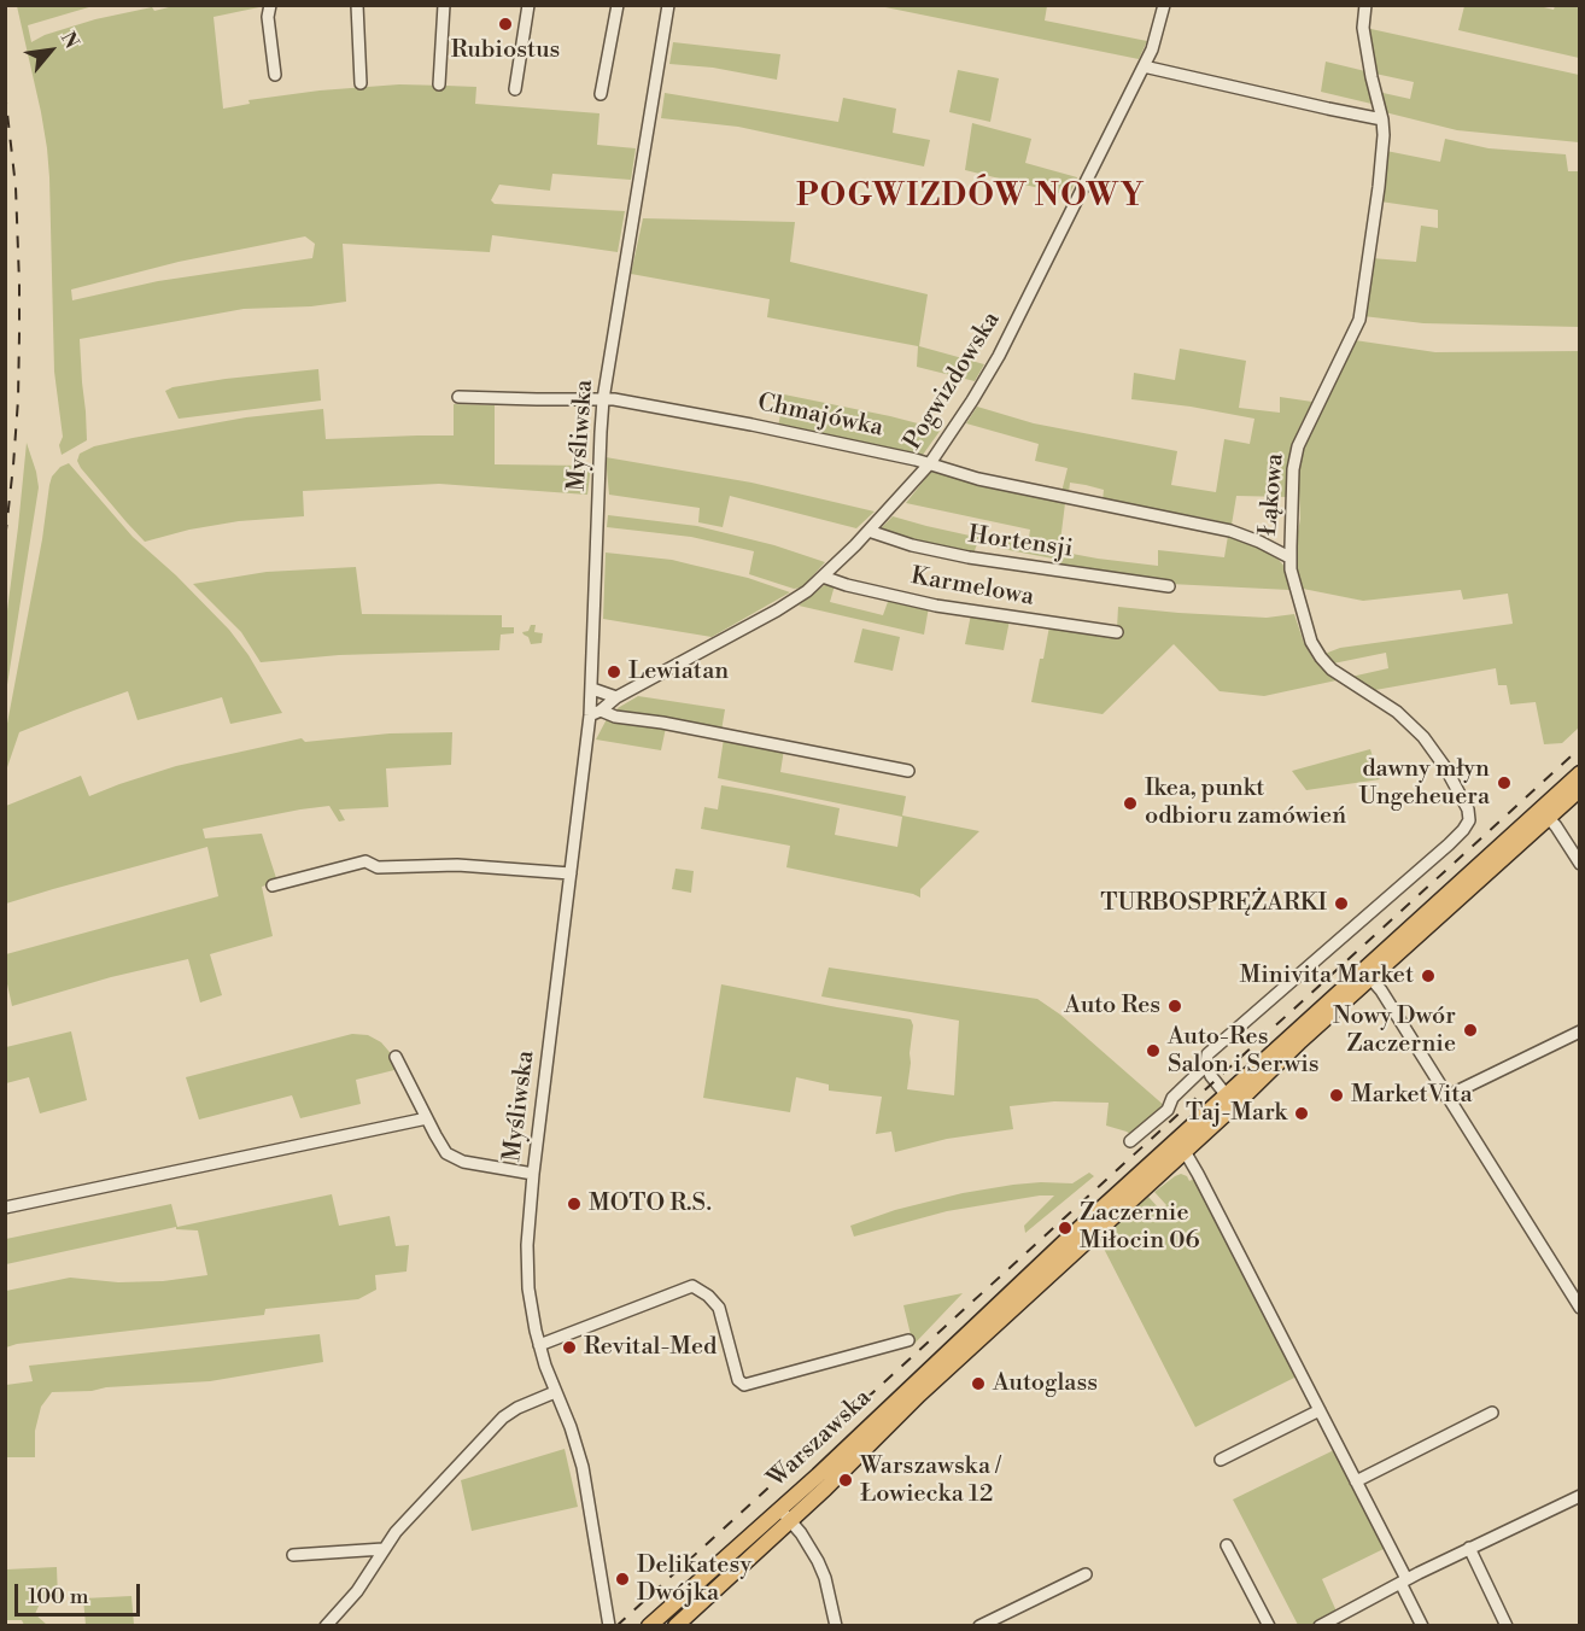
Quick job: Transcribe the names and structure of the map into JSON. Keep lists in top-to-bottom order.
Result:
{
  "streets": {
    "main road": ["Warszawska"],
    "street": [
      "Pogwizdowska",
      "Chmajówka",
      "Myśliwska",
      "Łąkowa",
      "Hortensji",
      "Karmelowa"
    ]
  },
  "crossings": [
    ["Pogwizdowska", "Chmajówka"],
    ["Pogwizdowska", "Myśliwska"],
    ["Pogwizdowska", "Hortensji"],
    ["Pogwizdowska", "Karmelowa"],
    ["Chmajówka", "Myśliwska"],
    ["Chmajówka", "Łąkowa"]
  ],
  "districts": ["POGWIZDÓW NOWY"],
  "places": [
    "Rubiostus",
    "Lewiatan",
    "dawny młyn Ungeheuera",
    "Ikea, punkt odbioru zamówień",
    "TURBOSPRĘŻARKI",
    "Minivita Market",
    "Auto Res",
    "Nowy Dwór Zaczernie",
    "Auto-Res Salon i Serwis",
    "MarketVita",
    "Taj-Mark",
    "MOTO R.S.",
    "Zaczernie Miłocin 06",
    "Revital-Med",
    "Autoglass",
    "Warszawska / Łowiecka 12",
    "Delikatesy Dwójka"
  ],
  "scale_bar": "100 m",
  "north": "top right"
}
